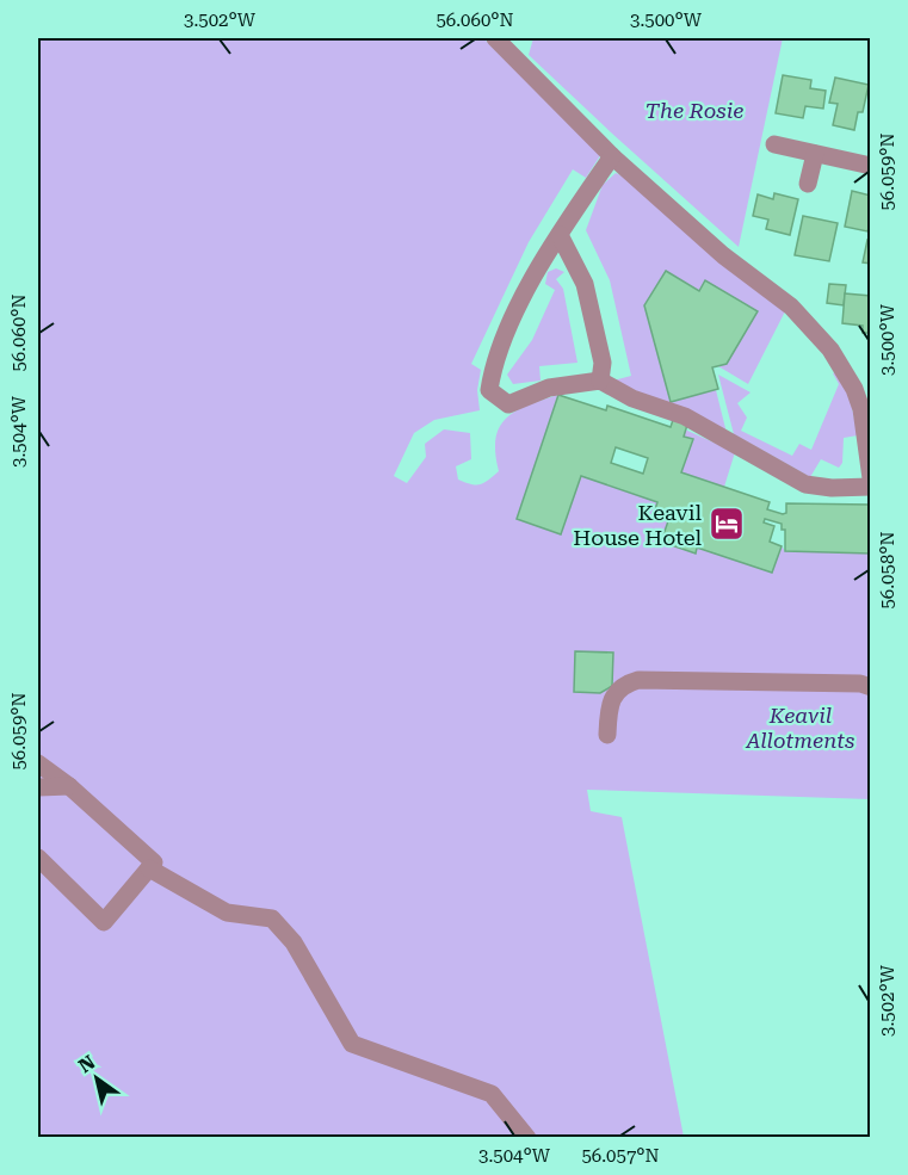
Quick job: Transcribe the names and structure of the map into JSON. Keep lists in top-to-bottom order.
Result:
{
  "parks": ["The Rosie", "Keavil Allotments"],
  "places": {
    "hotel": ["Keavil House Hotel"]
  },
  "north": "top left",
  "coordinates": [
    "3.502°W",
    "56.060°N",
    "3.500°W",
    "56.059°N",
    "3.504°W",
    "56.058°N",
    "56.057°N"
  ]
}
